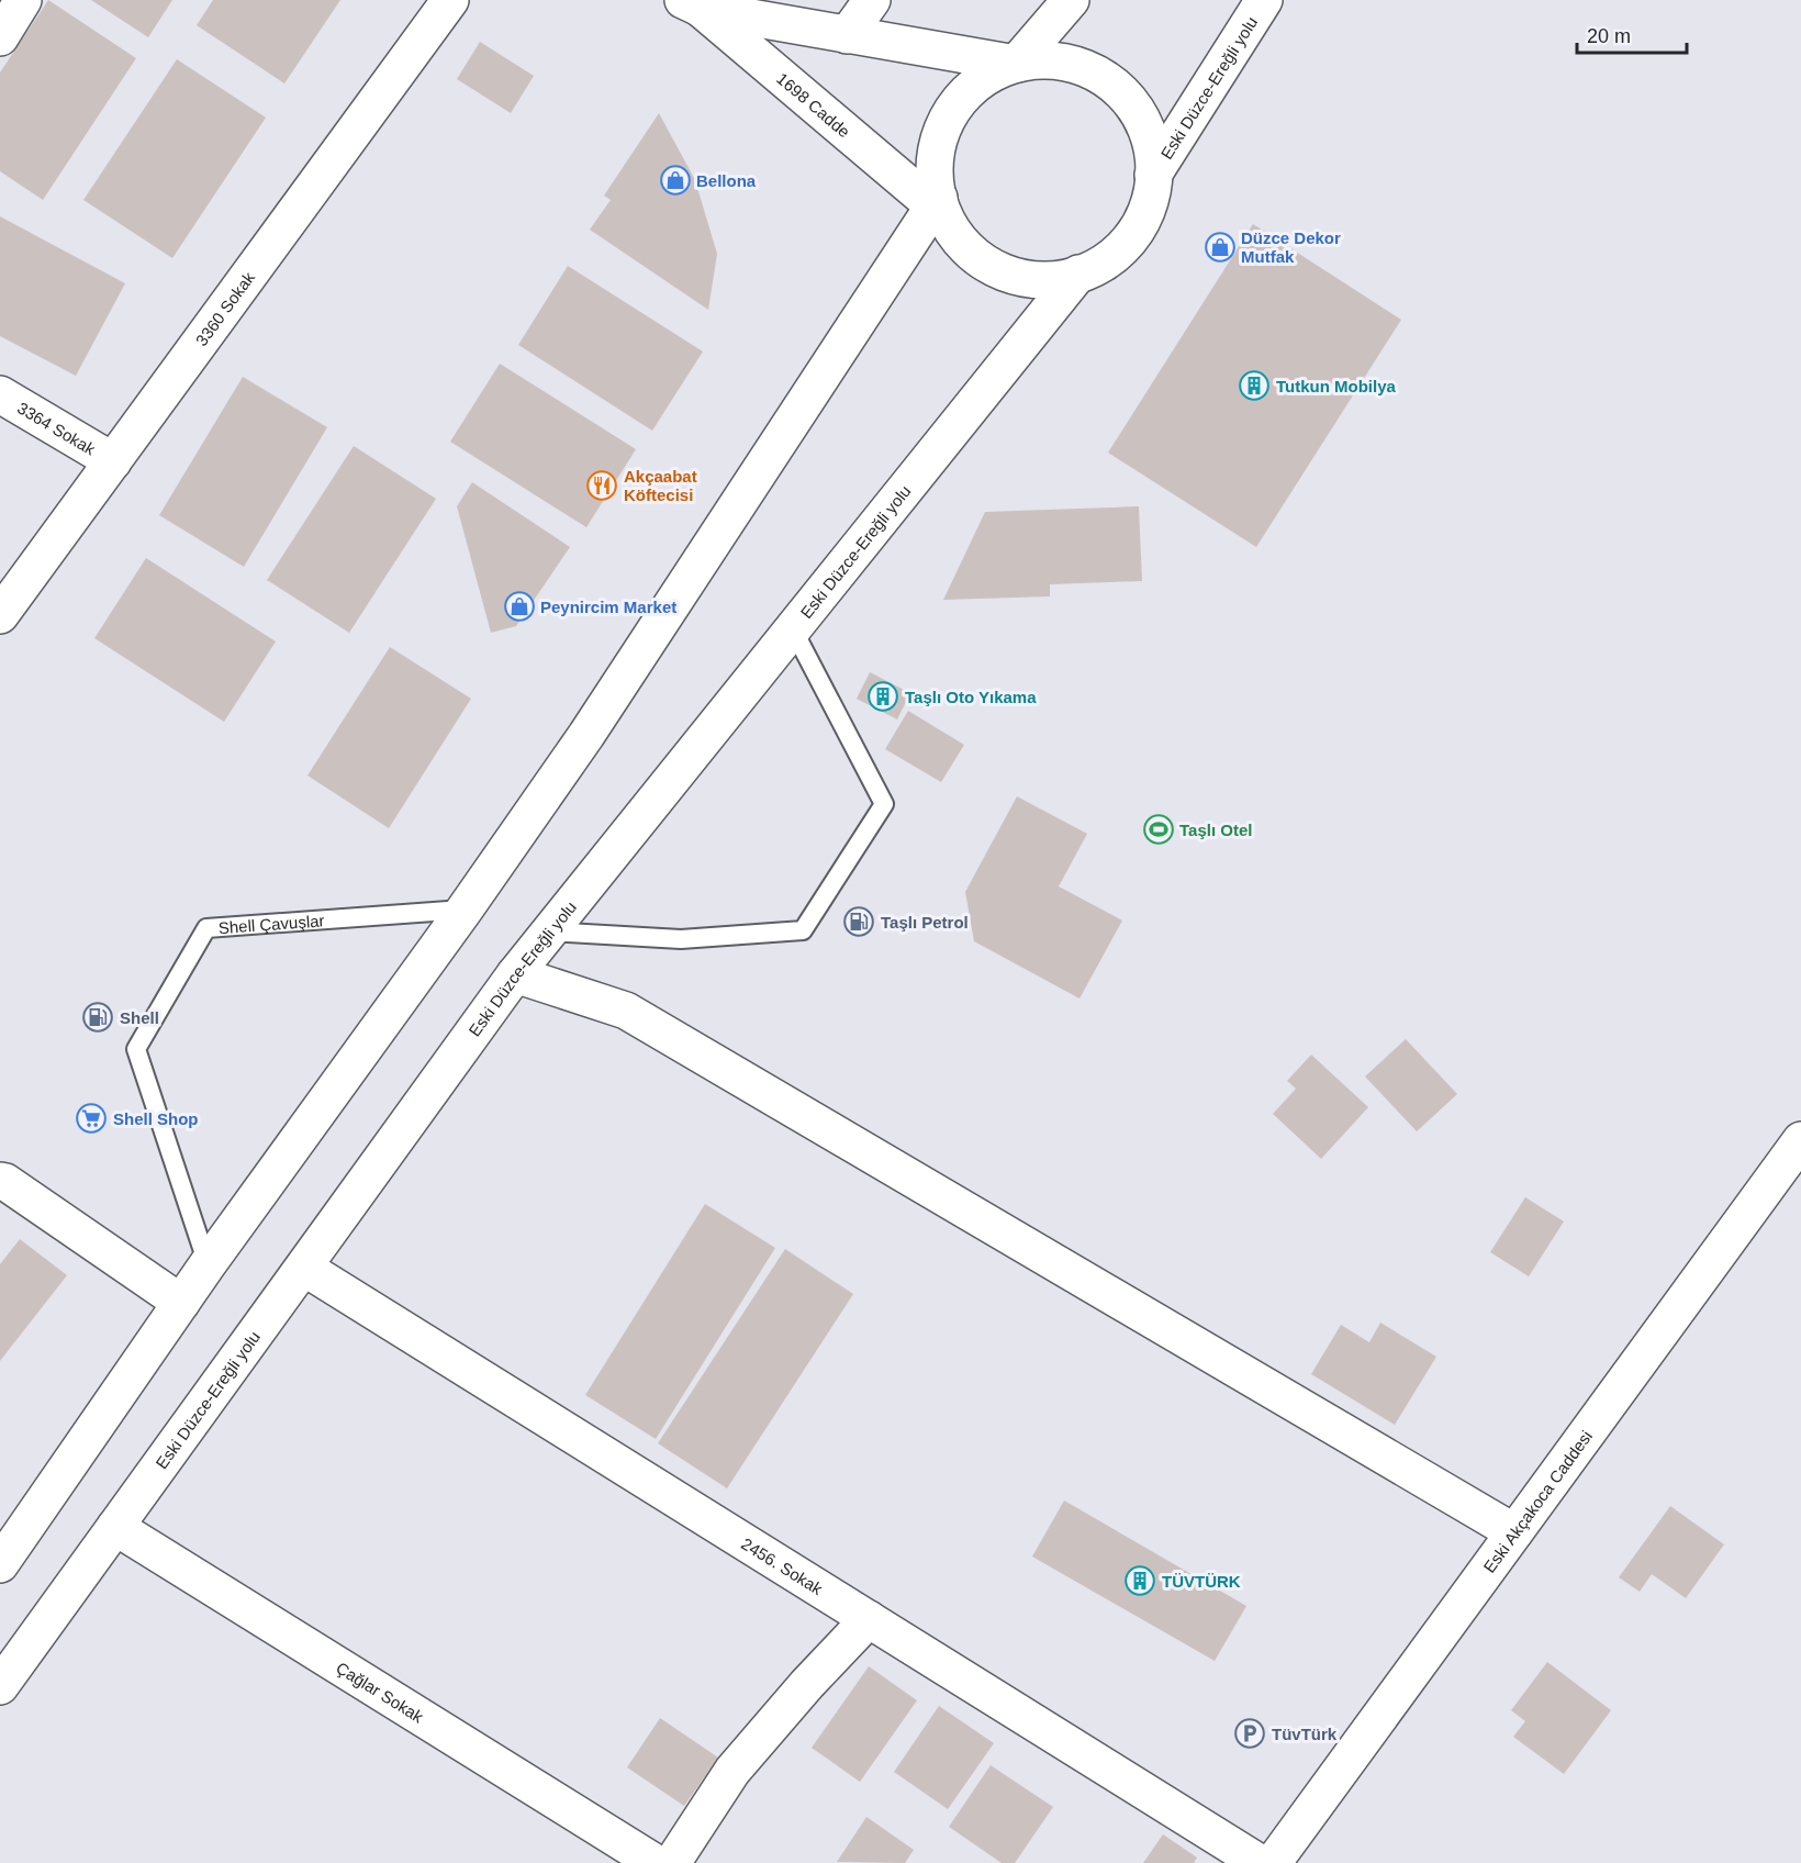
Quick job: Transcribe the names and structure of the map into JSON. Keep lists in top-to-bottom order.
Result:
{
  "streets": {
    "street": [
      "Eski Düzce-Ereğli yolu",
      "1698 Cadde",
      "3360 Sokak",
      "3364 Sokak",
      "Eski Akçakoca Caddesi",
      "2456. Sokak",
      "Çağlar Sokak"
    ],
    "lane": ["Shell Çavuşlar"]
  },
  "crossings": [
    ["Eski Düzce-Ereğli yolu", "1698 Cadde"],
    ["Eski Düzce-Ereğli yolu", "2456. Sokak"],
    ["Eski Düzce-Ereğli yolu", "Çağlar Sokak"],
    ["3360 Sokak", "3364 Sokak"]
  ],
  "places": {
    "shop": ["Bellona", "Düzce Dekor Mutfak", "Peynircim Market"],
    "building": ["Tutkun Mobilya", "Taşlı Oto Yıkama", "TÜVTÜRK"],
    "restaurant": ["Akçaabat Köftecisi"],
    "sports": ["Taşlı Otel"],
    "fuel station": ["Taşlı Petrol", "Shell"],
    "supermarket": ["Shell Shop"],
    "parking": ["TüvTürk"]
  },
  "scale_bar": "20 m"
}
